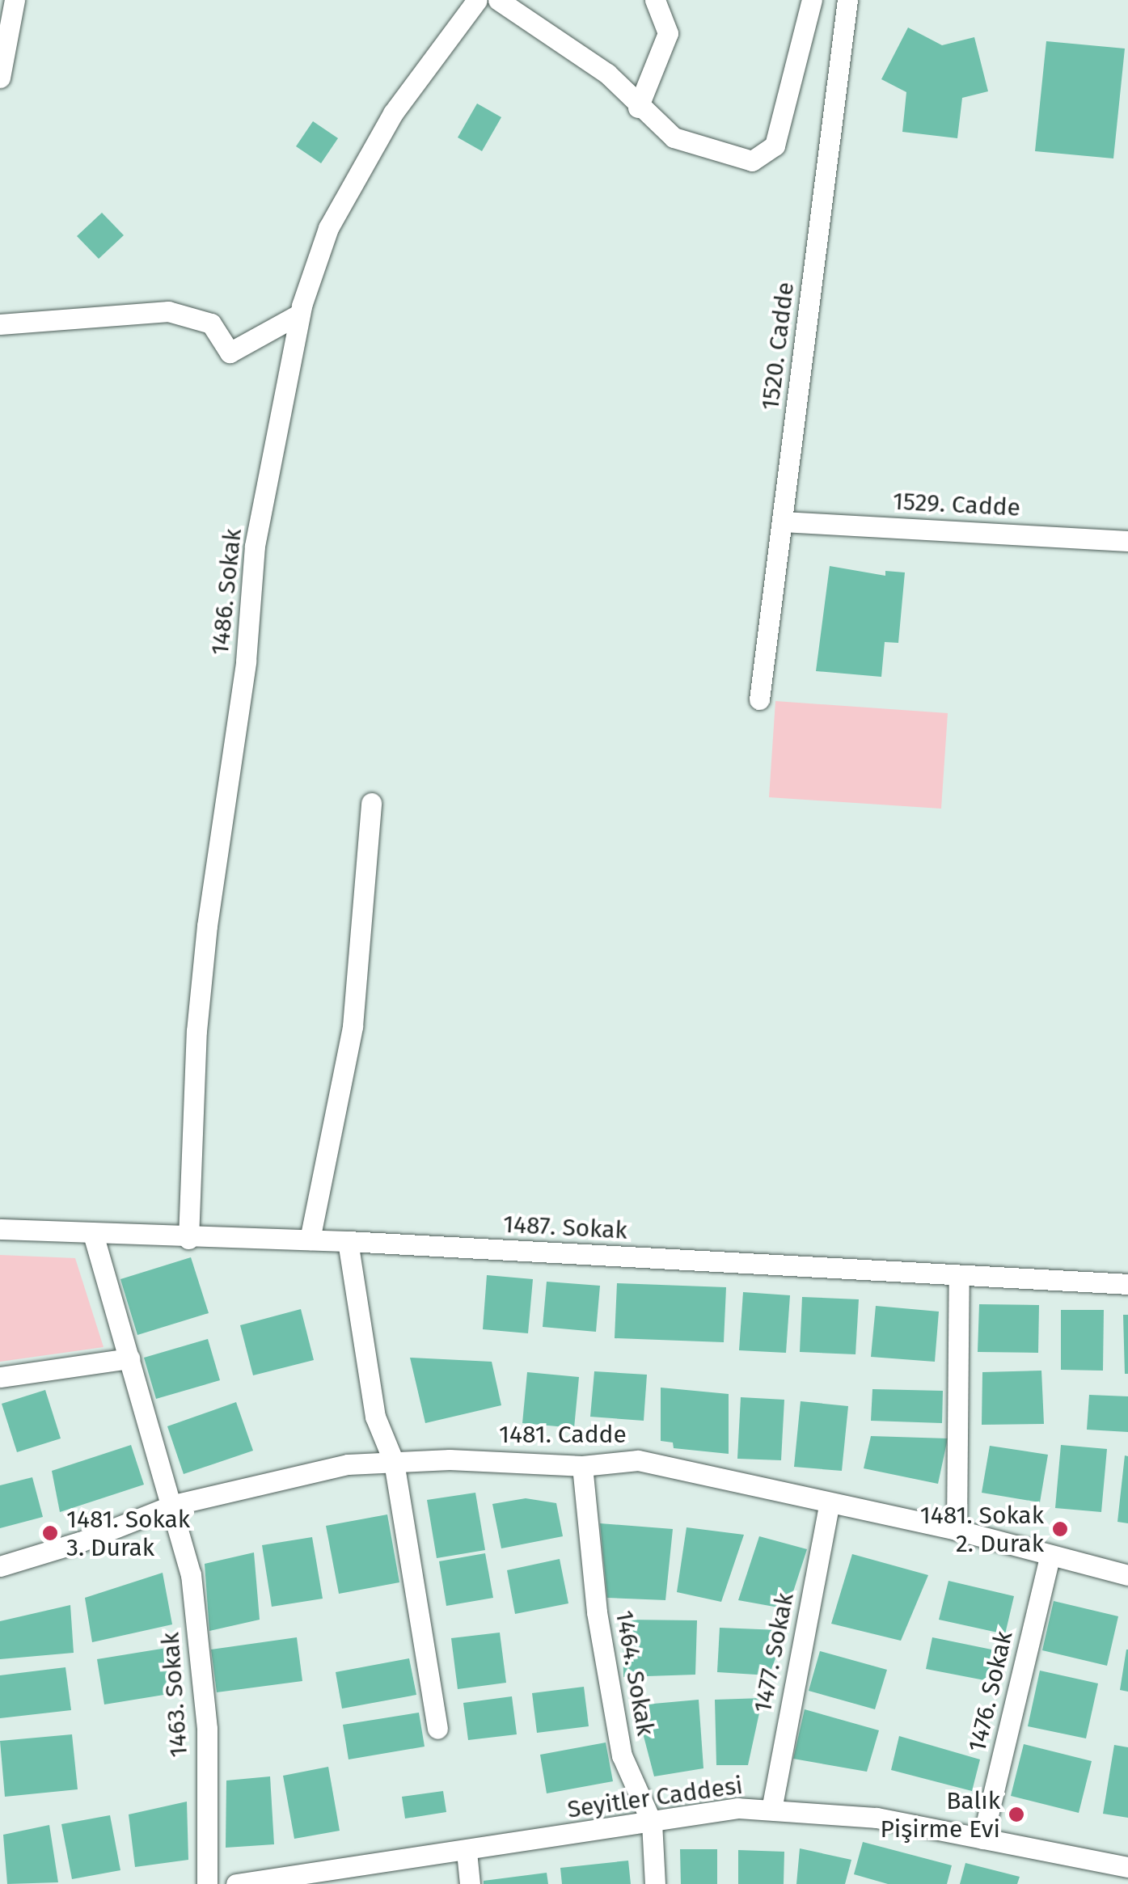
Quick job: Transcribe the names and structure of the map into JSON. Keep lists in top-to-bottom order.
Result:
{
  "streets": {
    "street": [
      "1520. Cadde",
      "1529. Cadde",
      "1486. Sokak",
      "1487. Sokak",
      "1481. Cadde",
      "1477. Sokak",
      "1464. Sokak",
      "1476. Sokak",
      "1463. Sokak",
      "Seyitler Caddesi"
    ]
  },
  "crossings": [
    ["1520. Cadde", "1529. Cadde"],
    ["1486. Sokak", "1487. Sokak"],
    ["1481. Cadde", "1477. Sokak"],
    ["1481. Cadde", "1464. Sokak"],
    ["1481. Cadde", "1476. Sokak"],
    ["1481. Cadde", "1463. Sokak"],
    ["1477. Sokak", "Seyitler Caddesi"],
    ["1464. Sokak", "Seyitler Caddesi"],
    ["1476. Sokak", "Seyitler Caddesi"]
  ],
  "places": ["1481. Sokak 2. Durak", "1481. Sokak 3. Durak", "Balık Pişirme Evi"]
}
